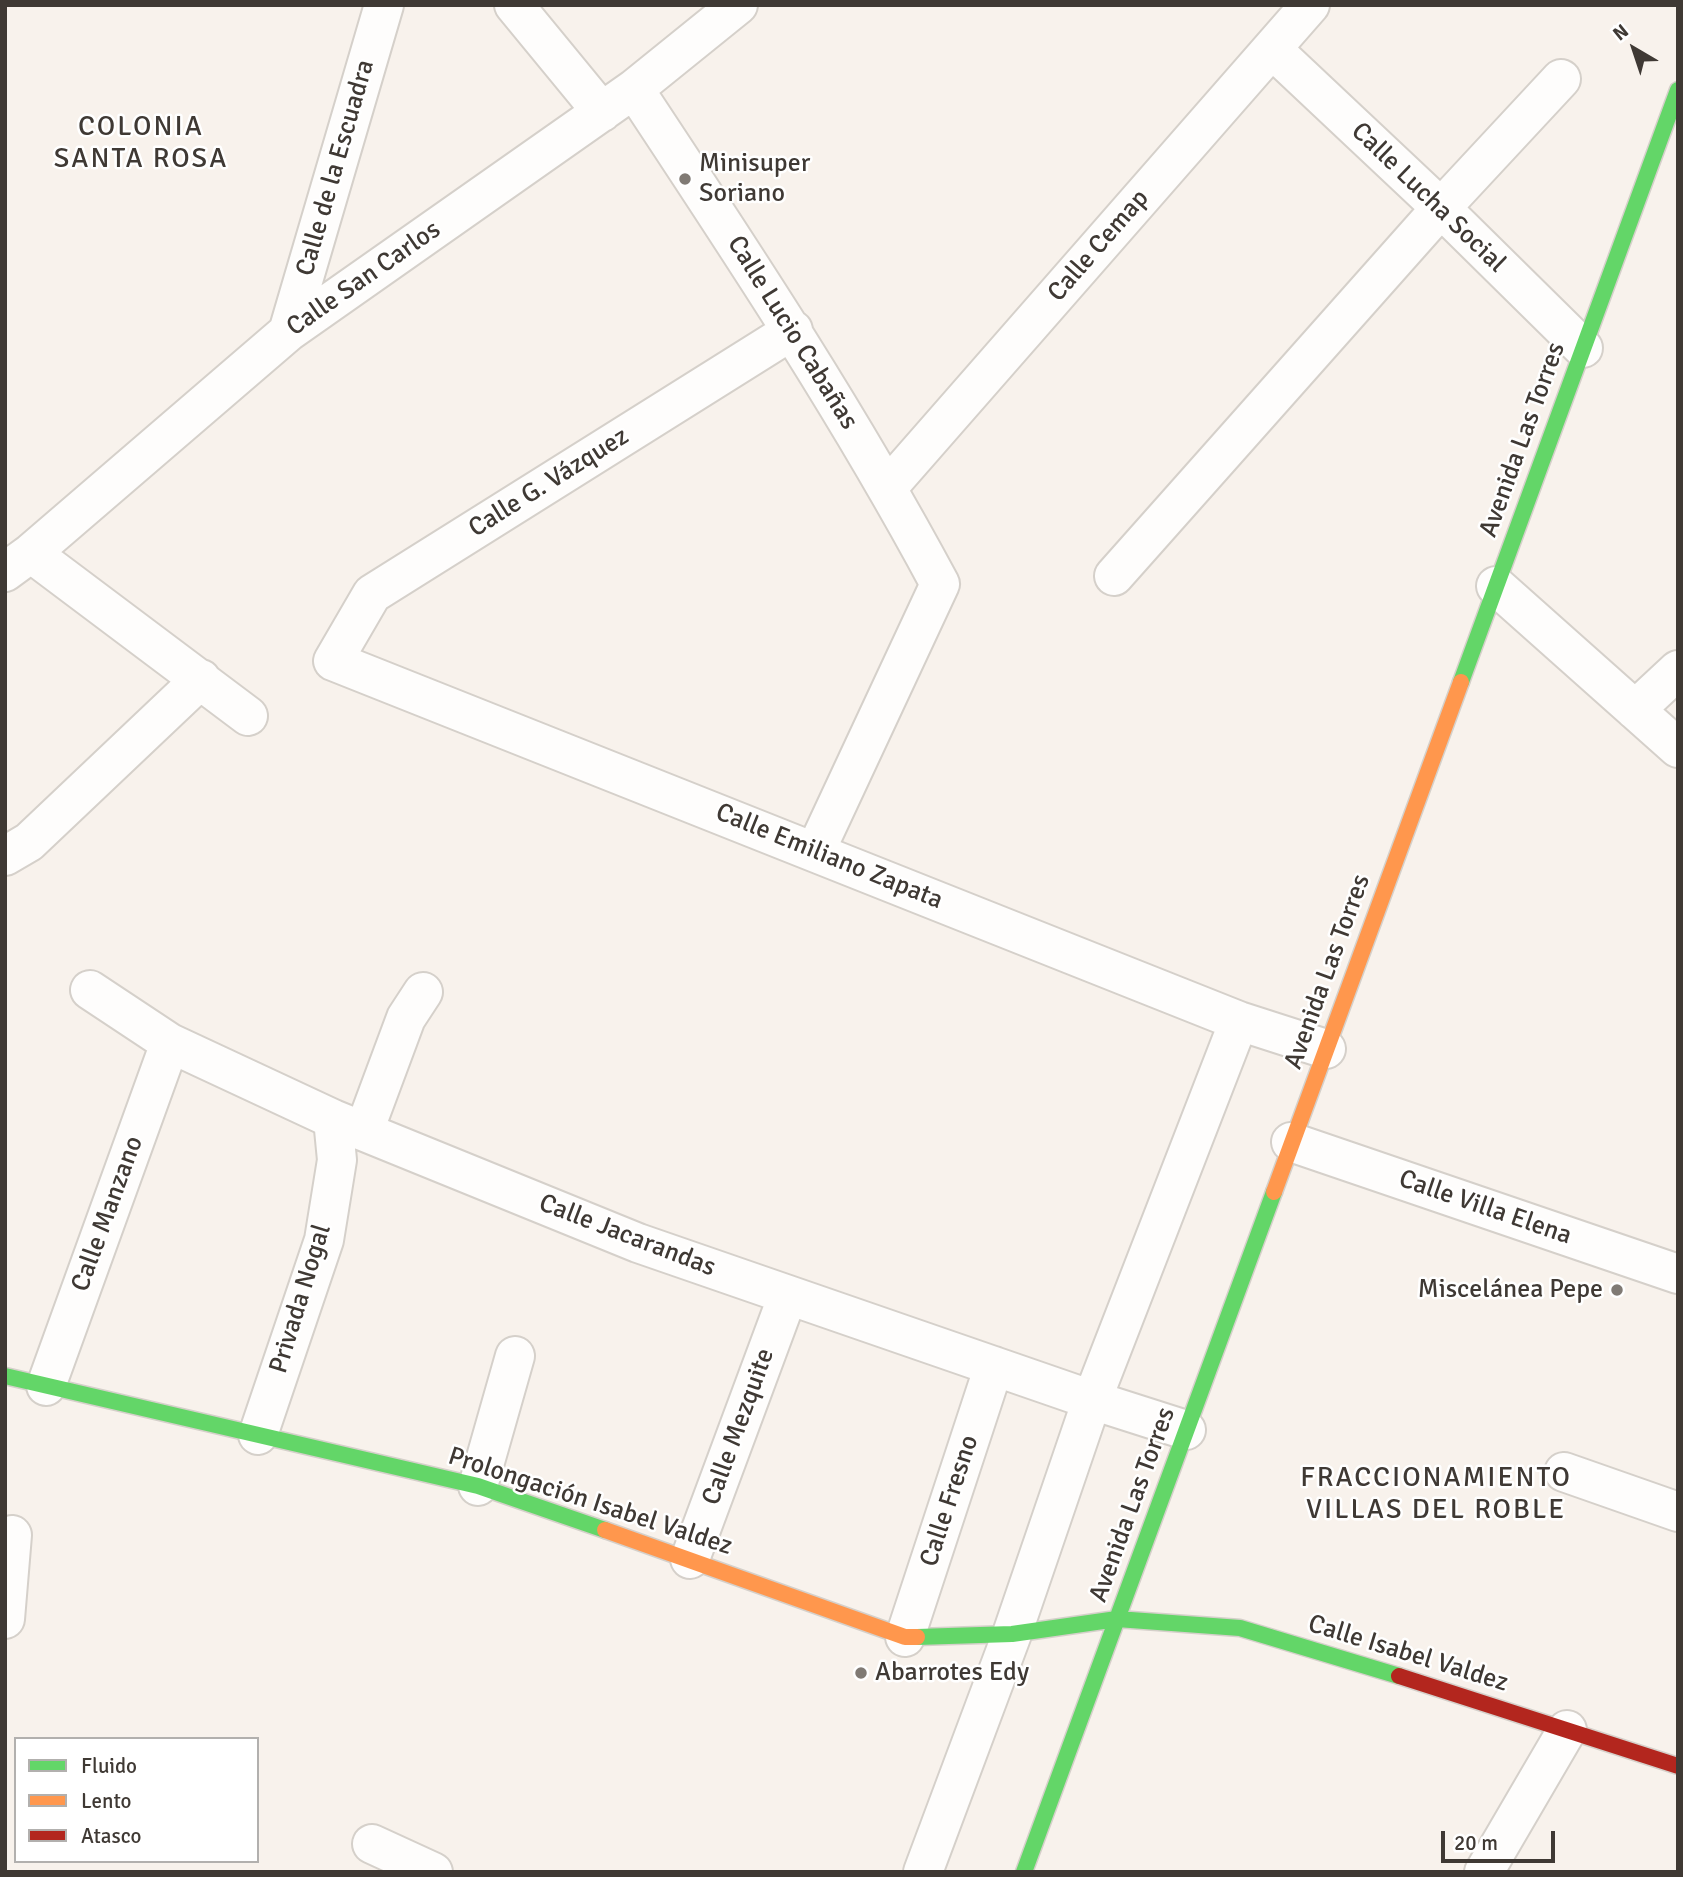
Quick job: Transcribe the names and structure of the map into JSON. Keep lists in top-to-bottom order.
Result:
{
  "streets": {
    "street": [
      "Calle de la Escuadra",
      "Calle Lucha Social",
      "Calle Cemap",
      "Calle San Carlos",
      "Calle Lucio Cabañas",
      "Avenida Las Torres",
      "Calle G. Vázquez",
      "Calle Emiliano Zapata",
      "Calle Villa Elena",
      "Calle Manzano",
      "Calle Jacarandas",
      "Privada Nogal",
      "Calle Mezquite",
      "Calle Fresno",
      "Prolongación Isabel Valdez",
      "Calle Isabel Valdez"
    ]
  },
  "crossings": [
    ["Calle de la Escuadra", "Calle San Carlos"],
    ["Calle Lucha Social", "Calle Cemap"],
    ["Calle Lucha Social", "Avenida Las Torres"],
    ["Calle Cemap", "Calle Lucio Cabañas"],
    ["Calle San Carlos", "Calle Lucio Cabañas"],
    ["Calle Lucio Cabañas", "Calle G. Vázquez"],
    ["Calle Lucio Cabañas", "Calle Emiliano Zapata"],
    ["Avenida Las Torres", "Calle Emiliano Zapata"],
    ["Avenida Las Torres", "Calle Villa Elena"],
    ["Avenida Las Torres", "Calle Jacarandas"],
    ["Avenida Las Torres", "Prolongación Isabel Valdez"],
    ["Avenida Las Torres", "Calle Isabel Valdez"],
    ["Calle G. Vázquez", "Calle Emiliano Zapata"],
    ["Calle Manzano", "Calle Jacarandas"],
    ["Calle Manzano", "Prolongación Isabel Valdez"],
    ["Calle Jacarandas", "Privada Nogal"],
    ["Calle Jacarandas", "Calle Mezquite"],
    ["Calle Jacarandas", "Calle Fresno"],
    ["Privada Nogal", "Prolongación Isabel Valdez"],
    ["Calle Mezquite", "Prolongación Isabel Valdez"],
    ["Calle Fresno", "Prolongación Isabel Valdez"],
    ["Prolongación Isabel Valdez", "Calle Isabel Valdez"]
  ],
  "districts": ["COLONIA SANTA ROSA", "FRACCIONAMIENTO VILLAS DEL ROBLE"],
  "places": ["Minisuper Soriano", "Miscelánea Pepe", "Abarrotes Edy"],
  "legend": ["Fluido", "Lento", "Atasco"],
  "scale_bar": "20 m",
  "north": "top left"
}
